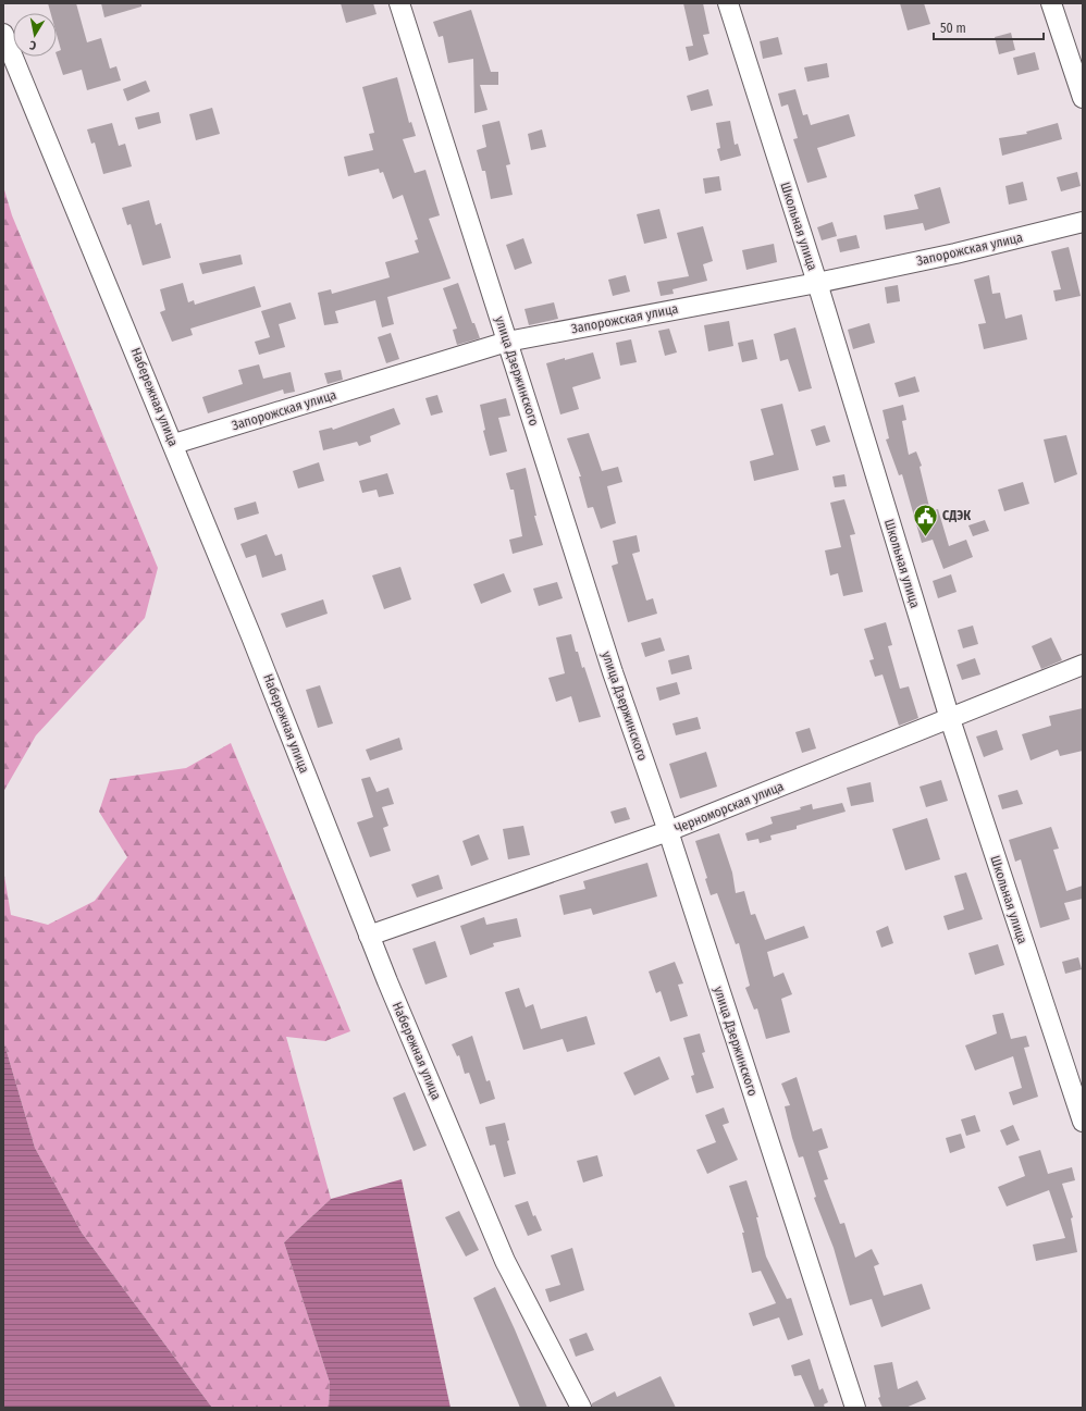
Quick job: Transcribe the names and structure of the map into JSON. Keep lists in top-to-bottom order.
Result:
{
  "streets": {
    "street": [
      "Школьная улица",
      "Запорожская улица",
      "улица Дзержинского",
      "Набережная улица",
      "Черноморская улица"
    ]
  },
  "crossings": [
    ["Школьная улица", "Запорожская улица"],
    ["Школьная улица", "Черноморская улица"],
    ["Запорожская улица", "улица Дзержинского"],
    ["Запорожская улица", "Набережная улица"],
    ["улица Дзержинского", "Черноморская улица"],
    ["Набережная улица", "Черноморская улица"]
  ],
  "places": {
    "public building": ["СДЭК"]
  },
  "scale_bar": "50 m",
  "north": "bottom"
}
